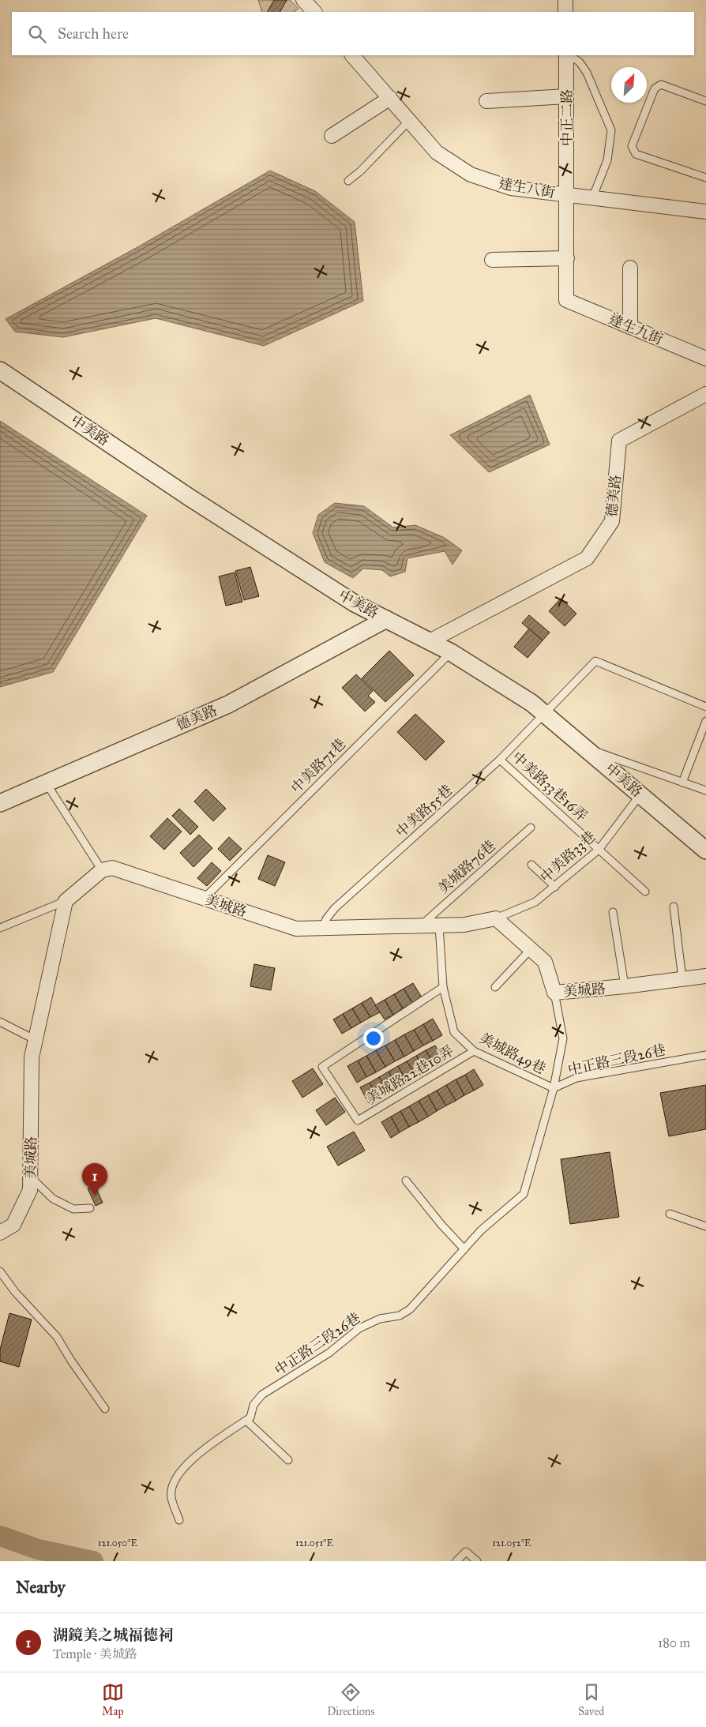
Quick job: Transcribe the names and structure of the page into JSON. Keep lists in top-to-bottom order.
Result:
{
  "streets": {
    "street": [
      "中正二路",
      "達生八街",
      "達生九街",
      "中美路",
      "德美路",
      "美城路"
    ],
    "lane": [
      "中美路71巷",
      "中美路33巷16弄",
      "中美路55巷",
      "中美路33巷",
      "美城路76巷",
      "美城路49巷",
      "中正路三段26巷",
      "美城路22巷10弄"
    ]
  },
  "crossings": [
    ["中正二路", "達生八街"],
    ["中正二路", "達生九街"],
    ["中美路", "德美路"],
    ["中美路", "中美路71巷"],
    ["中美路", "中美路55巷"],
    ["中美路", "中美路33巷"],
    ["中美路71巷", "美城路"],
    ["中美路33巷16弄", "中美路55巷"],
    ["中美路33巷16弄", "中美路33巷"],
    ["中美路55巷", "美城路"],
    ["中美路33巷", "美城路"],
    ["美城路76巷", "美城路"],
    ["美城路", "美城路49巷"],
    ["美城路49巷", "中正路三段26巷"],
    ["美城路49巷", "美城路22巷10弄"]
  ],
  "north": "top right",
  "page": {
    "search": "Search here",
    "pins": "1",
    "heading": "Nearby",
    "list": [
      {
        "mark": "1",
        "name": "湖鏡美之城福德祠",
        "note": "Temple · 美城路",
        "value": "180 m"
      }
    ],
    "nav": ["Map", "Directions", "Saved"]
  },
  "coordinates": ["121.050°E", "121.051°E", "121.052°E"]
}
